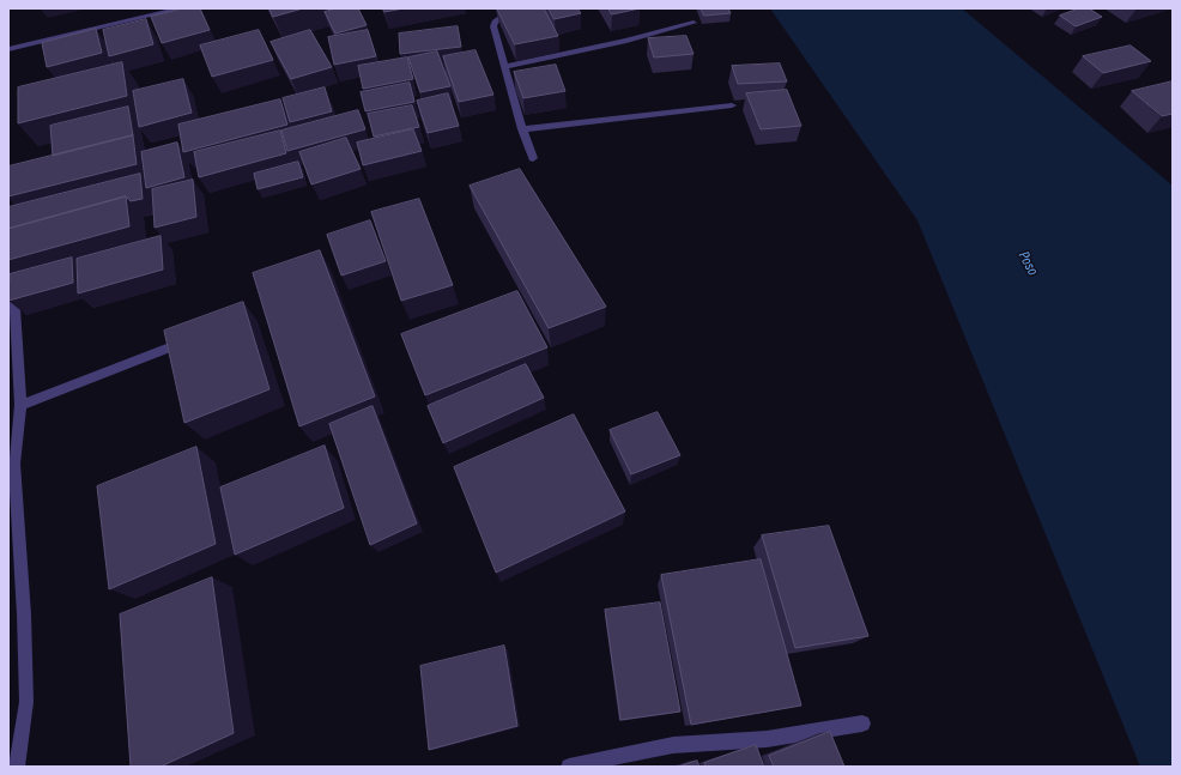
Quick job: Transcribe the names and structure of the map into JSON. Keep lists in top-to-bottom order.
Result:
{
  "water": ["Poso"]
}
